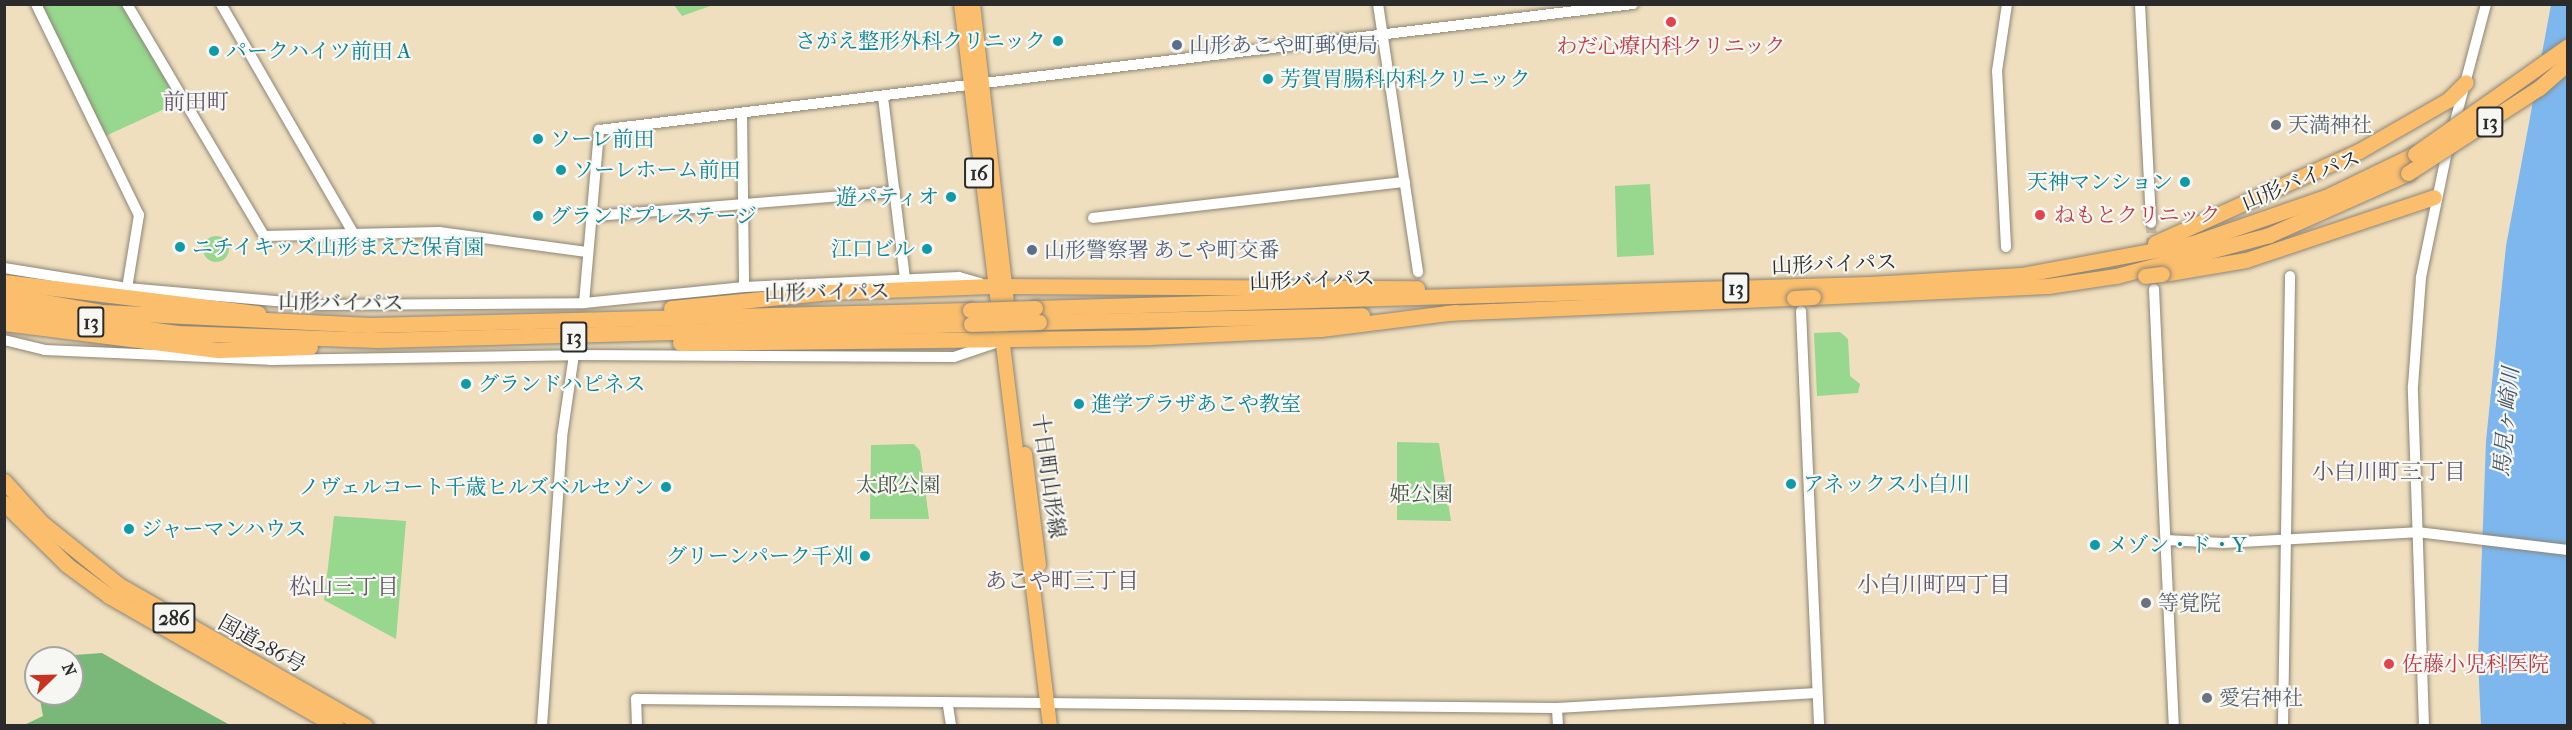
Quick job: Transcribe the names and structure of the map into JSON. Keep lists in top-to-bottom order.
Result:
{
  "streets": {
    "highway": [
      "13",
      "山形バイパス",
      "286",
      "国道286号"
    ],
    "main road": ["16", "十日町山形線"]
  },
  "crossings": [
    ["16", "十日町山形線"]
  ],
  "districts": [
    "前田町",
    "小白川町三丁目",
    "あこや町三丁目",
    "小白川町四丁目",
    "松山三丁目"
  ],
  "water": ["馬見ヶ崎川"],
  "parks": ["太郎公園", "姫公園"],
  "places": [
    "わだ心療内科クリニック",
    "さがえ整形外科クリニック",
    "山形あこや町郵便局",
    "パークハイツ前田 A",
    "芳賀胃腸科内科クリニック",
    "天満神社",
    "ソーレ前田",
    "ソーレホーム前田",
    "天神マンション",
    "遊パティオ",
    "ねもとクリニック",
    "グランドプレステージ",
    "ニチイキッズ山形まえた保育園",
    "江口ビル",
    "山形警察署 あこや町交番",
    "グランドハピネス",
    "進学プラザあこや教室",
    "アネックス小白川",
    "ノヴェルコート千歳ヒルズベルセゾン",
    "ジャーマンハウス",
    "メゾン・ド・Y",
    "グリーンパーク千刈",
    "等覚院",
    "佐藤小児科医院",
    "愛宕神社"
  ],
  "north": "top right"
}
